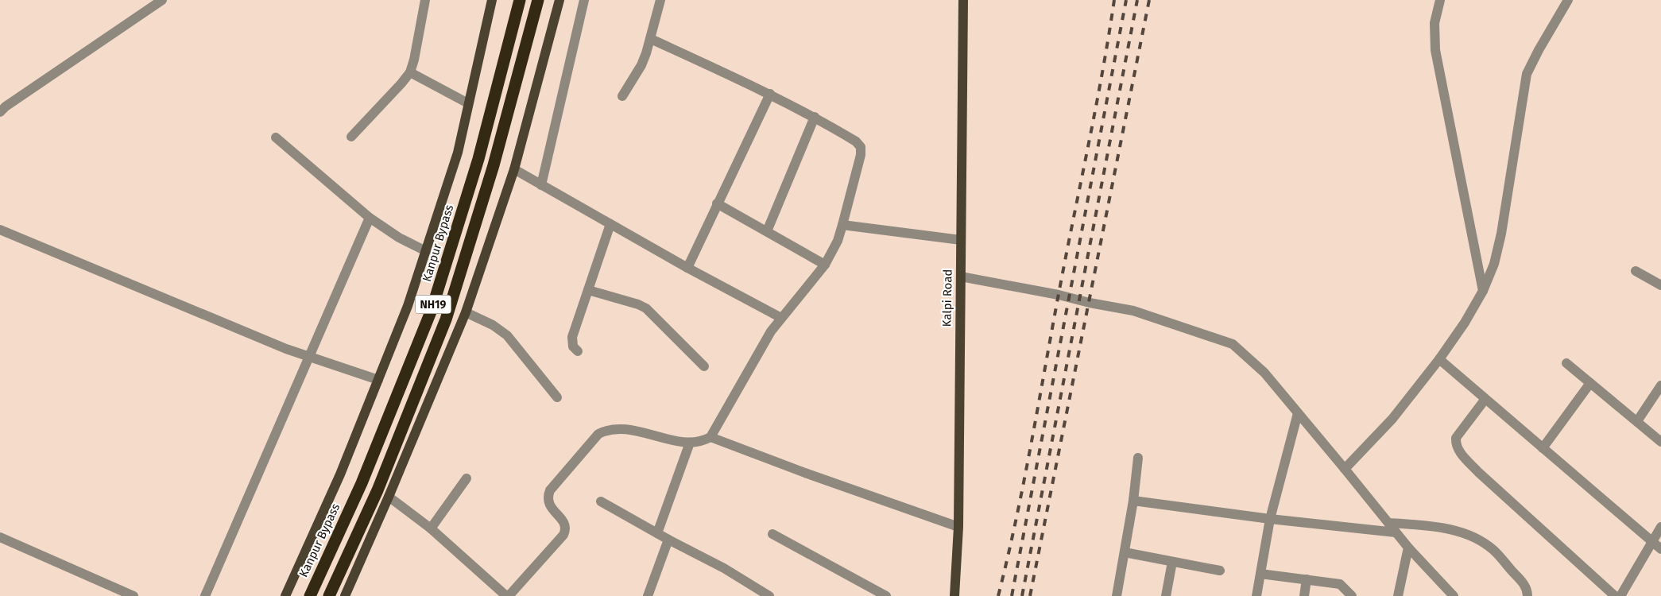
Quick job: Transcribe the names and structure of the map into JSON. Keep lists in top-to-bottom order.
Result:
{
  "streets": {
    "highway": ["Kanpur Bypass", "NH19"],
    "main road": ["Kalpi Road"]
  }
}
